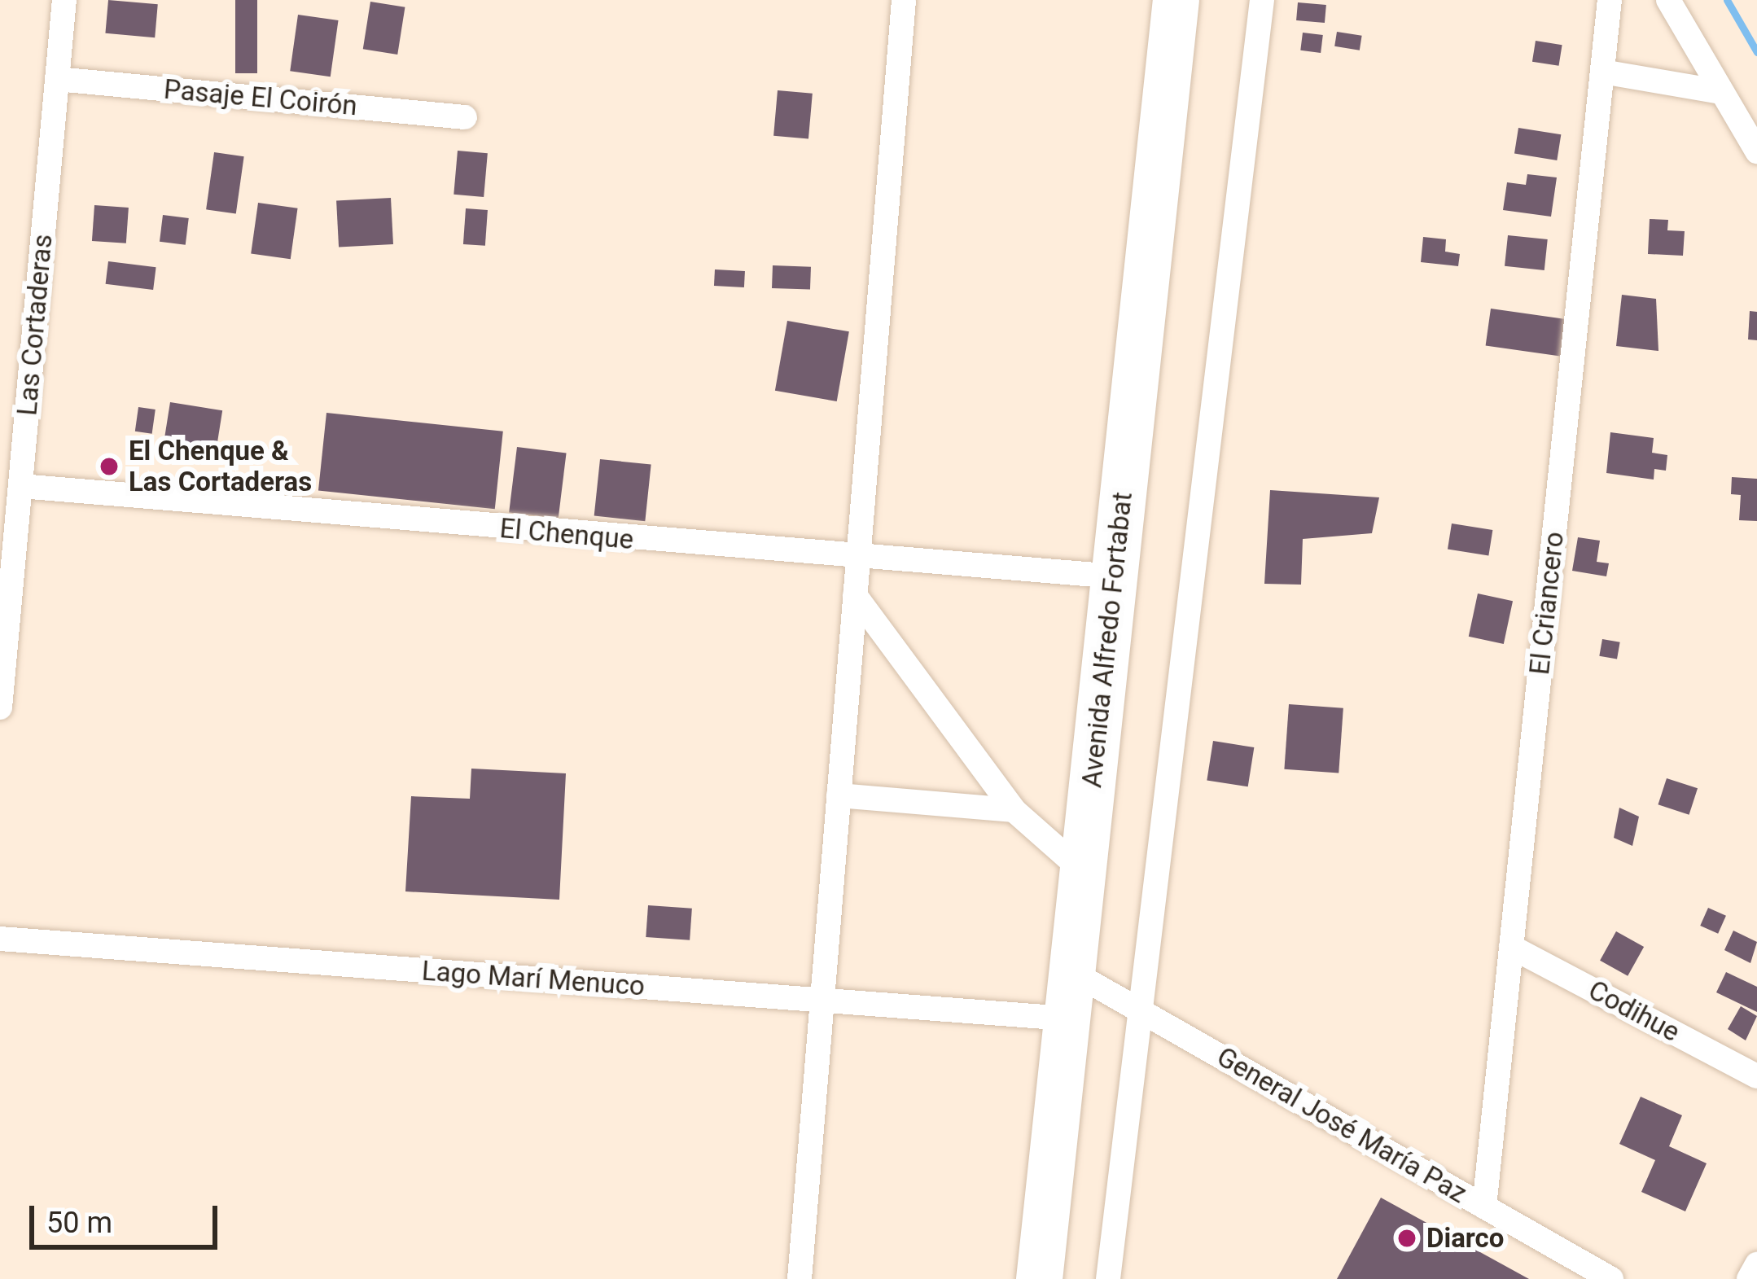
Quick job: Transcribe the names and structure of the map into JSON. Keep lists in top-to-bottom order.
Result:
{
  "streets": {
    "highway": ["Avenida Alfredo Fortabat"],
    "street": [
      "Pasaje El Coirón",
      "Las Cortaderas",
      "El Chenque",
      "El Criancero",
      "Lago Marí Menuco",
      "Codihue",
      "General José María Paz"
    ]
  },
  "crossings": [
    ["Pasaje El Coirón", "Las Cortaderas"],
    ["Las Cortaderas", "El Chenque"],
    ["El Chenque", "Avenida Alfredo Fortabat"],
    ["El Criancero", "Codihue"],
    ["El Criancero", "General José María Paz"],
    ["Avenida Alfredo Fortabat", "Lago Marí Menuco"],
    ["Avenida Alfredo Fortabat", "General José María Paz"]
  ],
  "places": ["El Chenque & Las Cortaderas", "Diarco"],
  "scale_bar": "50 m"
}
